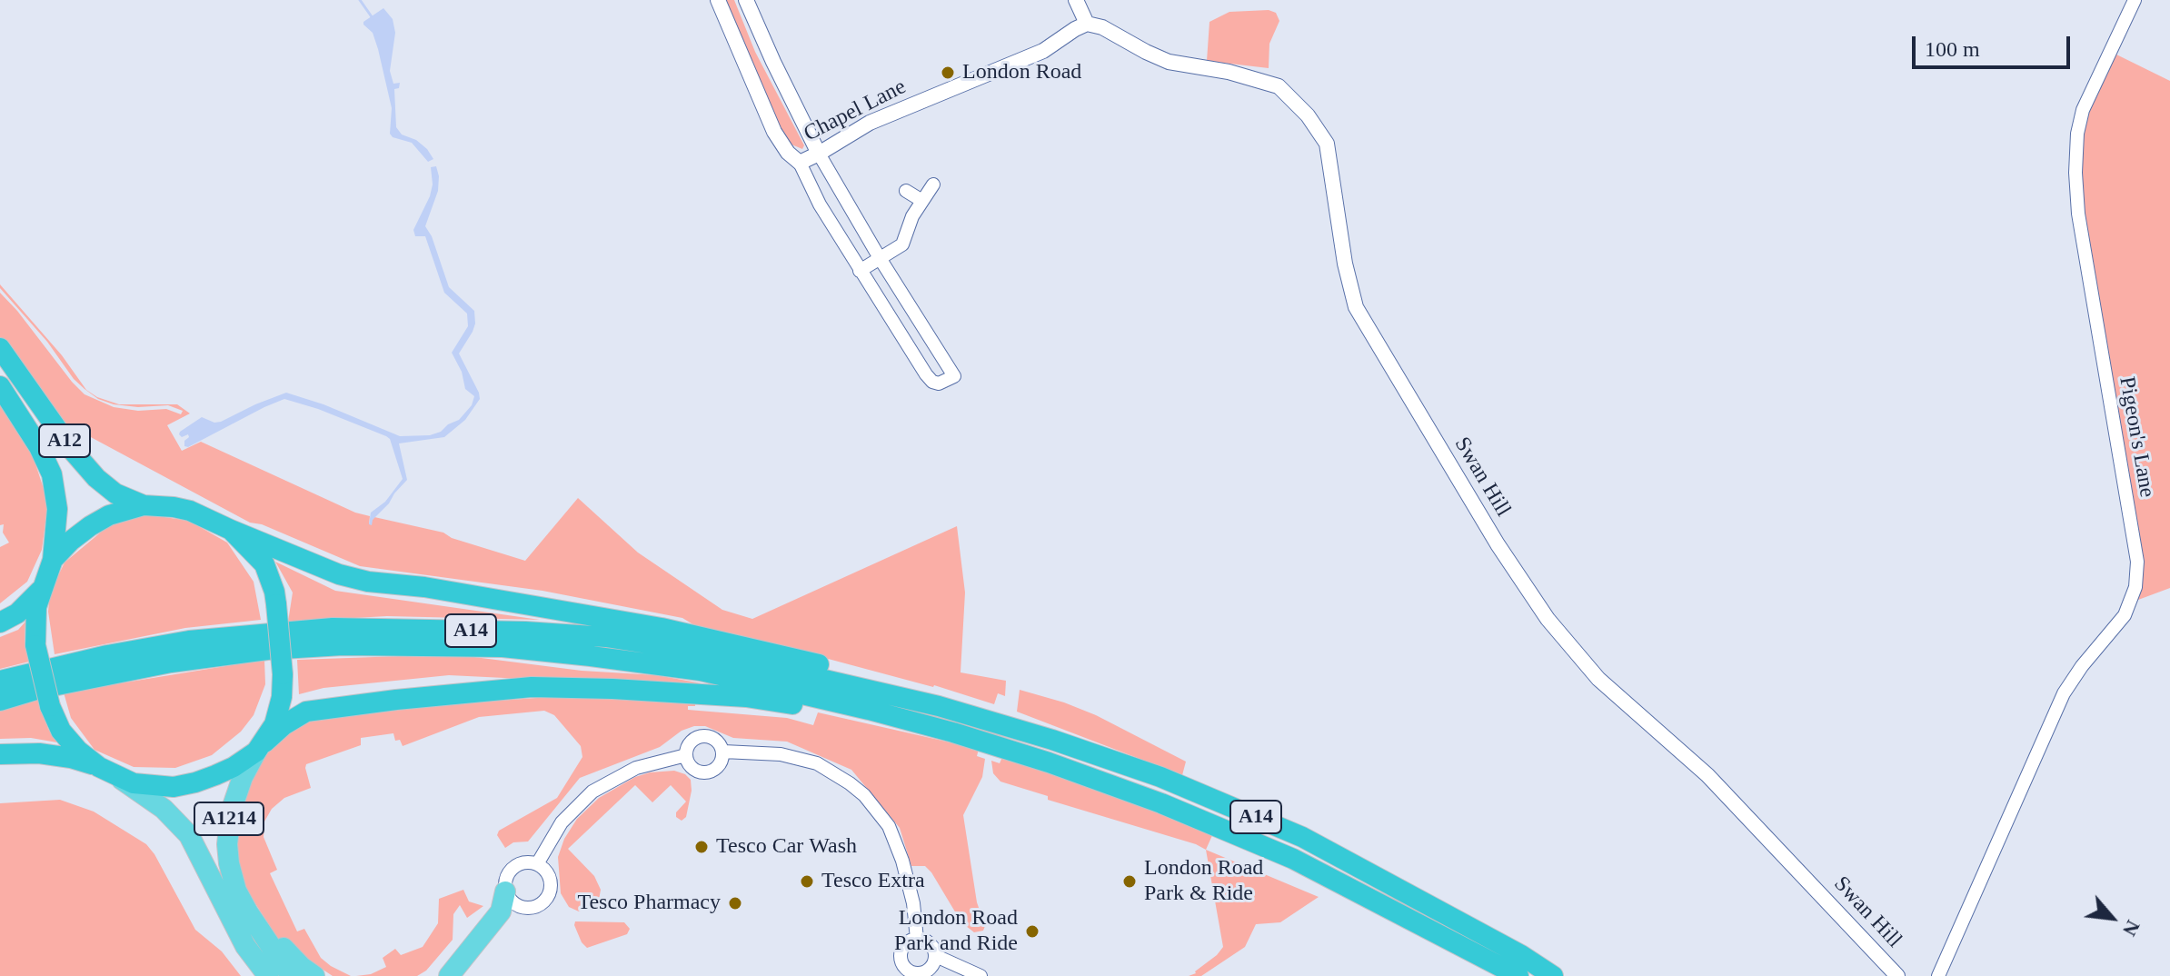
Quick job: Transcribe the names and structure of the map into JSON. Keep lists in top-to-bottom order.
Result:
{
  "streets": {
    "highway": ["A12", "A14"],
    "main road": ["A1214"],
    "street": ["Chapel Lane", "Pigeon's Lane", "Swan Hill"]
  },
  "crossings": [
    ["Chapel Lane", "Swan Hill"],
    ["A14", "A1214"]
  ],
  "places": [
    "London Road",
    "Tesco Car Wash",
    "Tesco Extra",
    "London Road Park & Ride",
    "Tesco Pharmacy",
    "London Road Park and Ride"
  ],
  "scale_bar": "100 m",
  "north": "bottom right"
}
